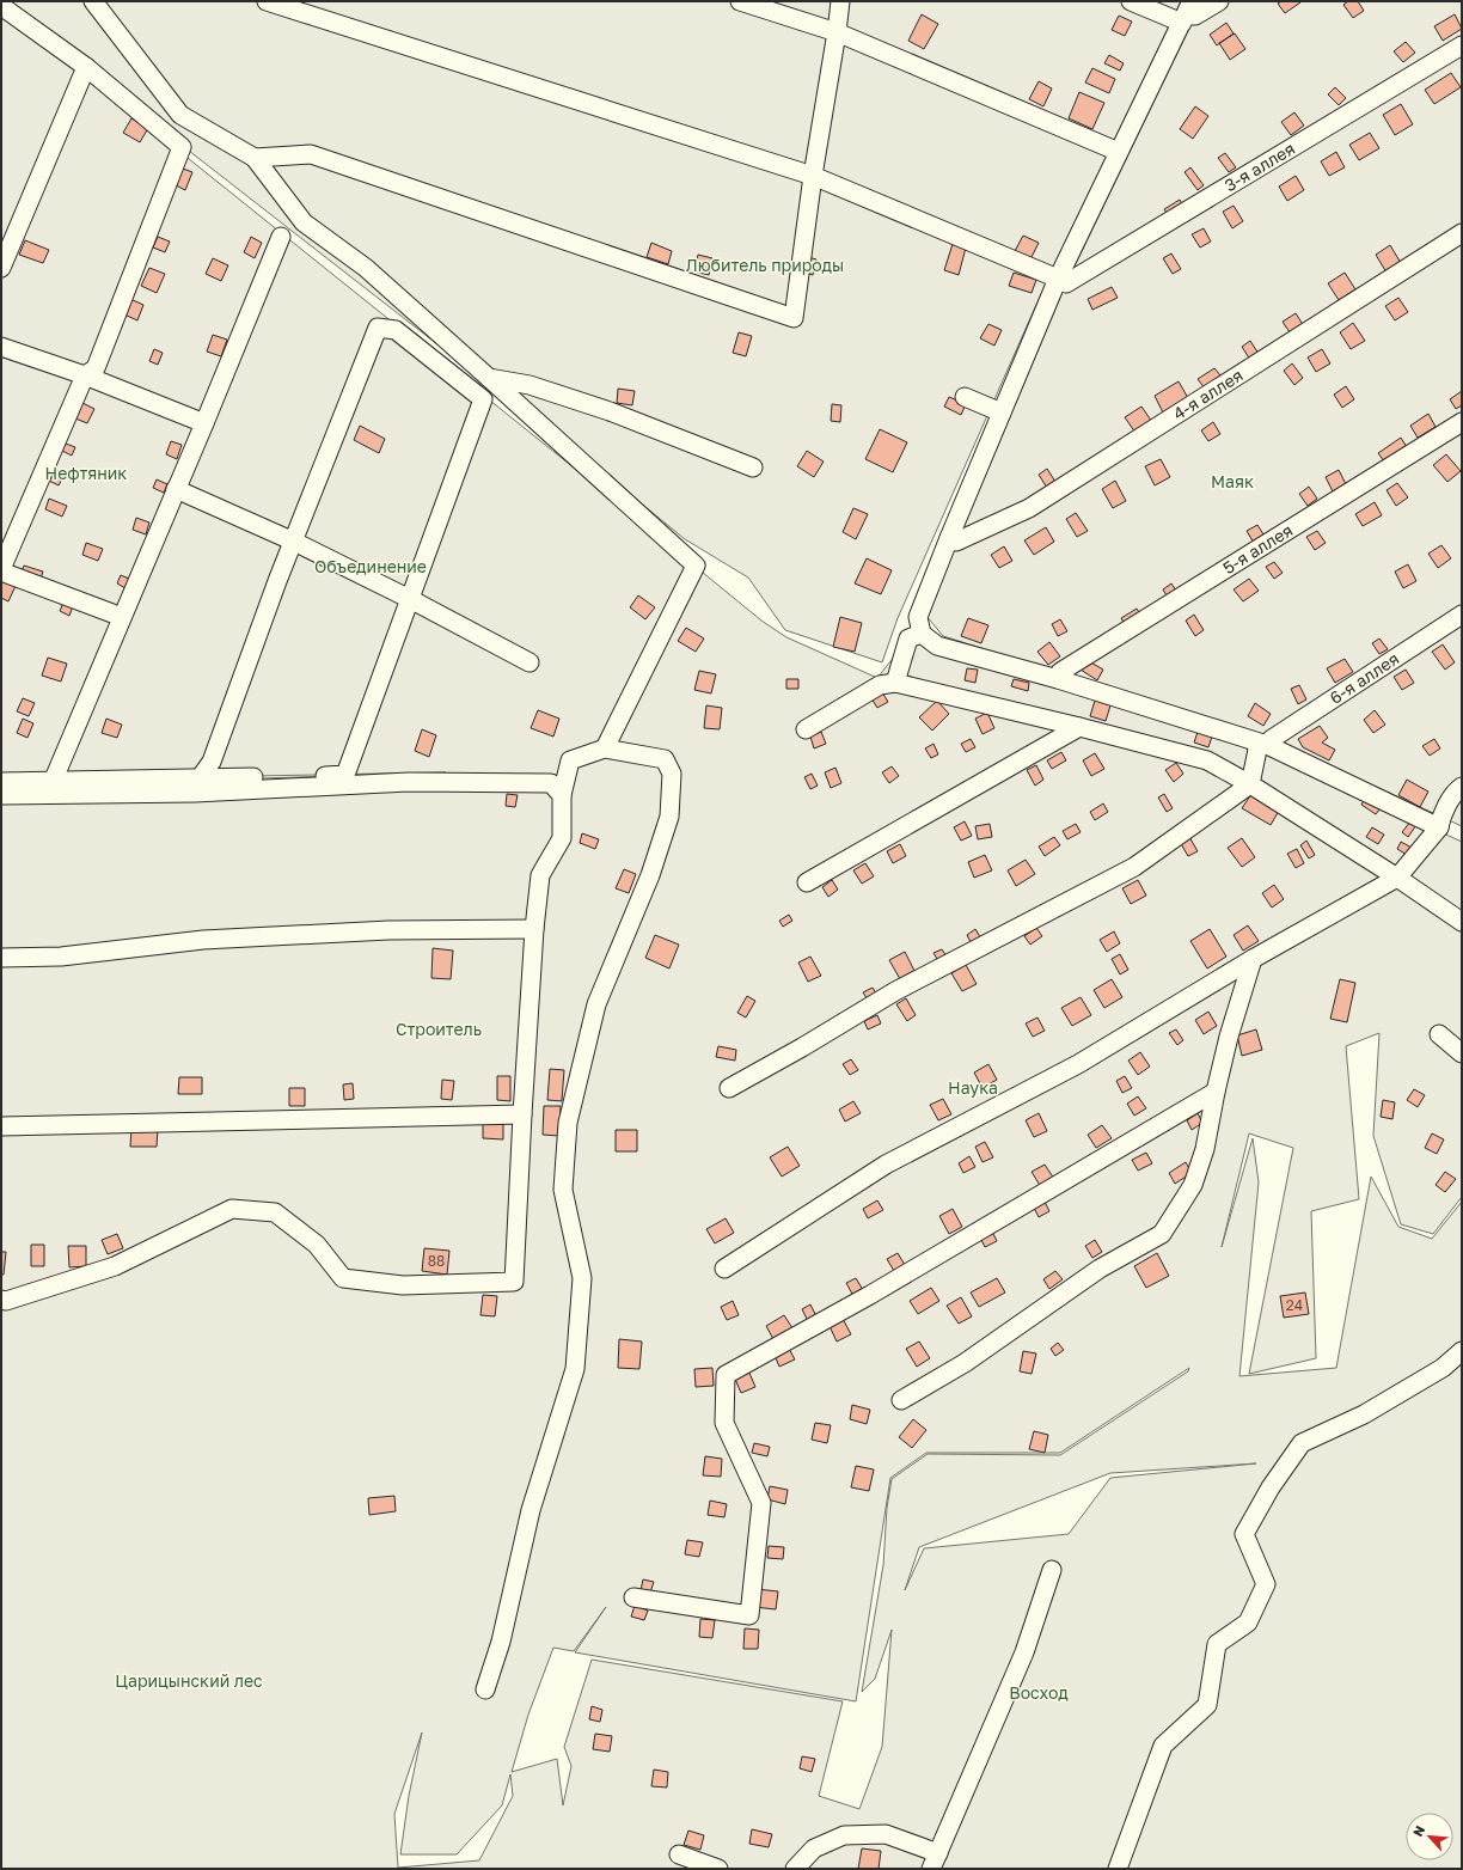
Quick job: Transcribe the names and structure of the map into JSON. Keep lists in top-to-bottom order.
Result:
{
  "streets": {
    "street": [
      "3-я аллея",
      "4-я аллея",
      "5-я аллея",
      "6-я аллея"
    ]
  },
  "parks": [
    "Любитель природы",
    "Нефтяник",
    "Маяк",
    "Объединение",
    "Строитель",
    "Наука",
    "Царицынский лес",
    "Восход"
  ],
  "house_numbers": ["88", "24"],
  "north": "top left"
}
